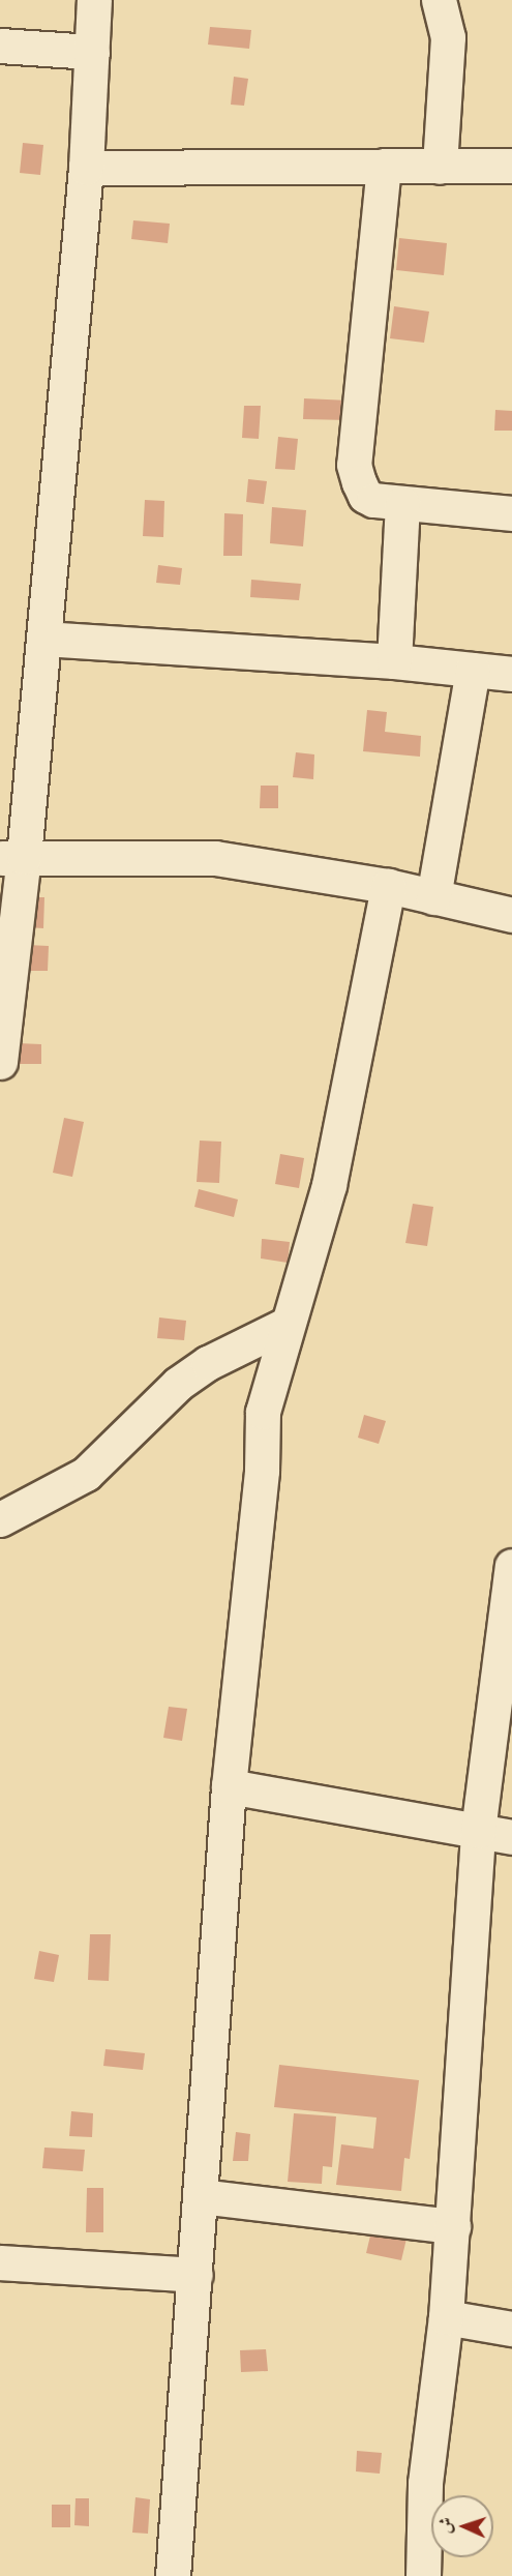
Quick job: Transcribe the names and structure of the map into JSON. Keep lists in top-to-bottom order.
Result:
{
  "north": "left"
}
